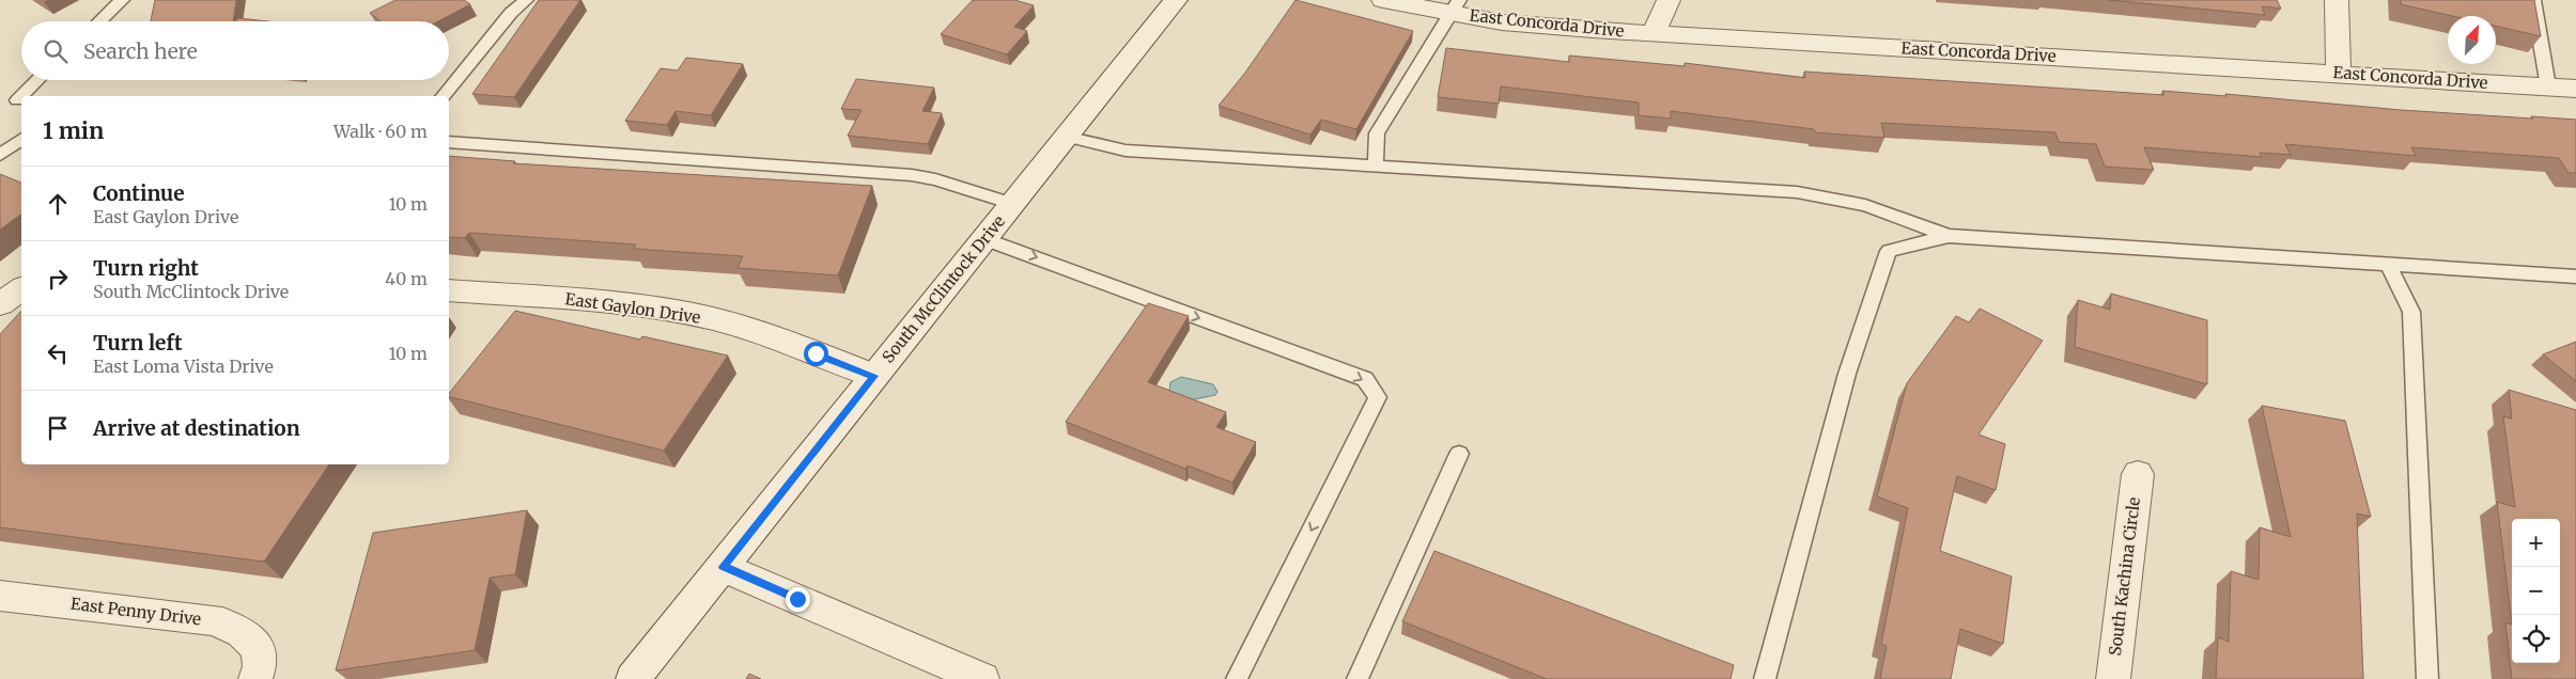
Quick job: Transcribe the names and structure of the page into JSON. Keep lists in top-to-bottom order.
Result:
{
  "streets": {
    "street": [
      "East Concorda Drive",
      "South McClintock Drive",
      "East Gaylon Drive",
      "South Kachina Circle",
      "East Penny Drive"
    ]
  },
  "crossings": [
    ["South McClintock Drive", "East Gaylon Drive"]
  ],
  "north": "top right",
  "page": {
    "search": "Search here",
    "heading": ["1 min", "Walk · 60 m"],
    "list": [
      ["Continue", "East Gaylon Drive", "10 m"],
      ["Turn right", "South McClintock Drive", "40 m"],
      ["Turn left", "East Loma Vista Drive", "10 m"],
      "Arrive at destination"
    ],
    "map_buttons": ["+", "−"]
  }
}
